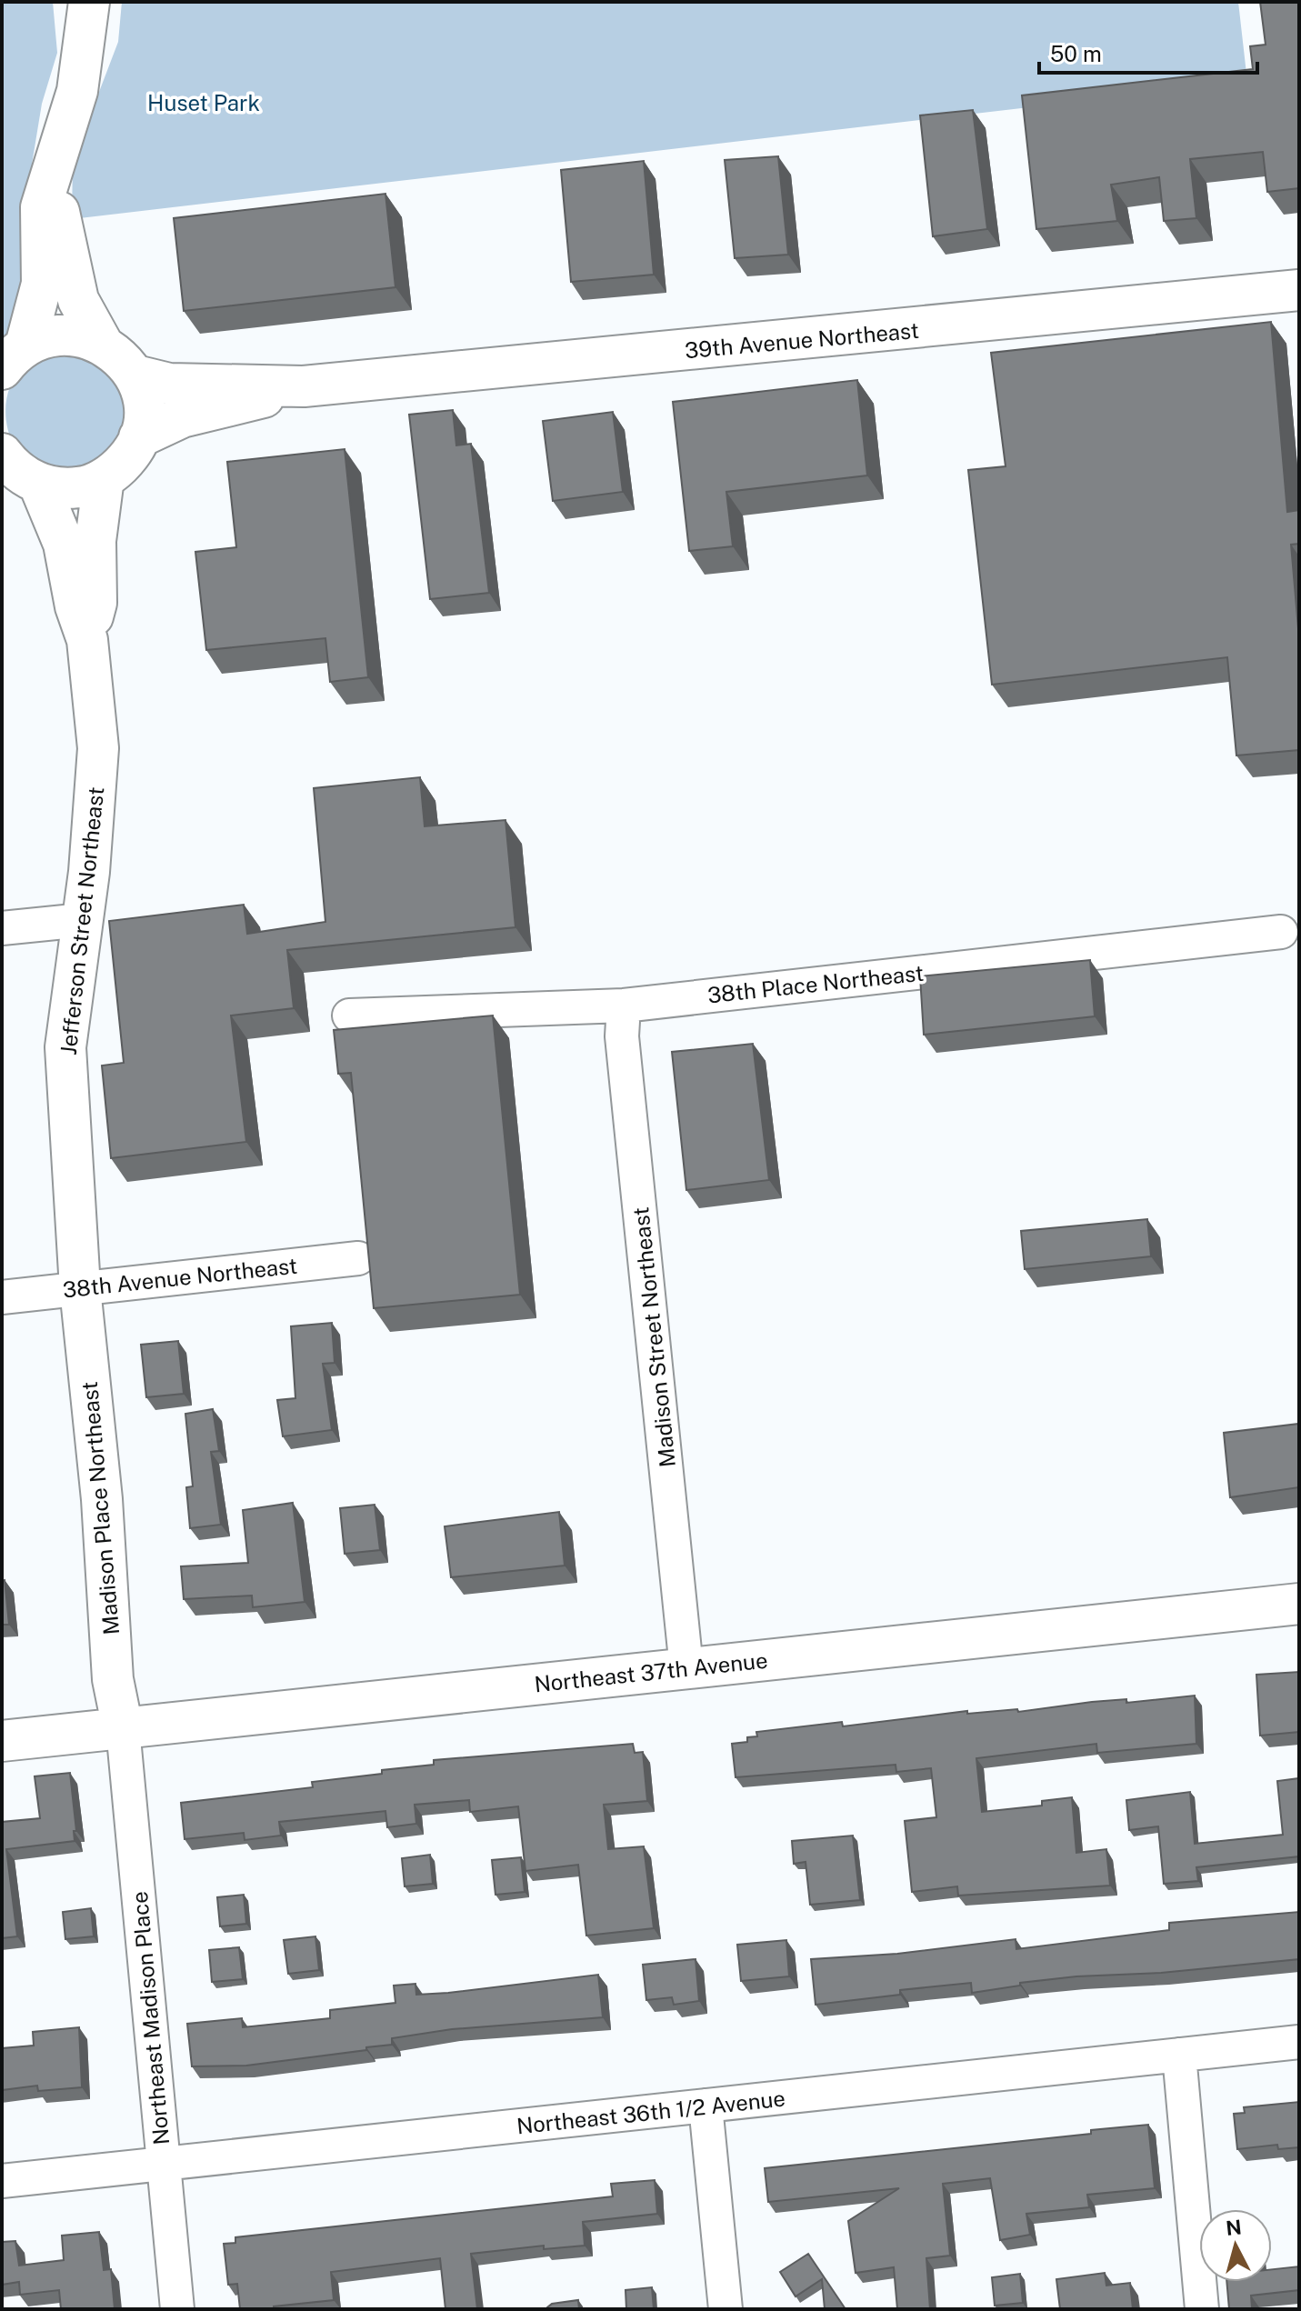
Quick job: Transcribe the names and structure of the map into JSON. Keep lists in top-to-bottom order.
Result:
{
  "streets": {
    "street": [
      "39th Avenue Northeast",
      "Jefferson Street Northeast",
      "38th Place Northeast",
      "38th Avenue Northeast",
      "Madison Street Northeast",
      "Madison Place Northeast",
      "Northeast 37th Avenue",
      "Northeast Madison Place",
      "Northeast 36th 1/2 Avenue"
    ]
  },
  "crossings": [
    ["Jefferson Street Northeast", "38th Avenue Northeast"],
    ["Jefferson Street Northeast", "Madison Place Northeast"],
    ["38th Place Northeast", "Madison Street Northeast"],
    ["38th Avenue Northeast", "Madison Place Northeast"],
    ["Madison Street Northeast", "Northeast 37th Avenue"],
    ["Madison Place Northeast", "Northeast 37th Avenue"],
    ["Madison Place Northeast", "Northeast Madison Place"],
    ["Northeast 37th Avenue", "Northeast Madison Place"],
    ["Northeast Madison Place", "Northeast 36th 1/2 Avenue"]
  ],
  "parks": ["Huset Park"],
  "scale_bar": "50 m",
  "north": "top"
}
